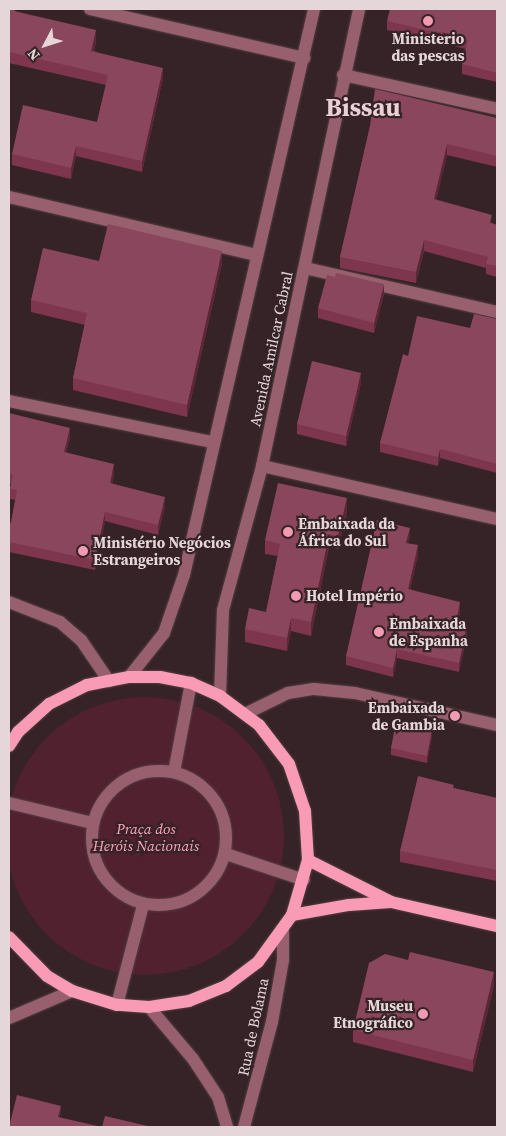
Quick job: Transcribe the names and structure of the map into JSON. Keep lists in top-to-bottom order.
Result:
{
  "streets": {
    "street": ["Avenida Amilcar Cabral", "Rua de Bolama"]
  },
  "districts": ["Bissau"],
  "parks": ["Praça dos Heróis Nacionais"],
  "places": [
    "Ministerio das pescas",
    "Embaixada da África do Sul",
    "Ministério Negócios Estrangeiros",
    "Hotel Império",
    "Embaixada de Espanha",
    "Embaixada de Gambia",
    "Museu Etnográfico"
  ],
  "north": "bottom left"
}
